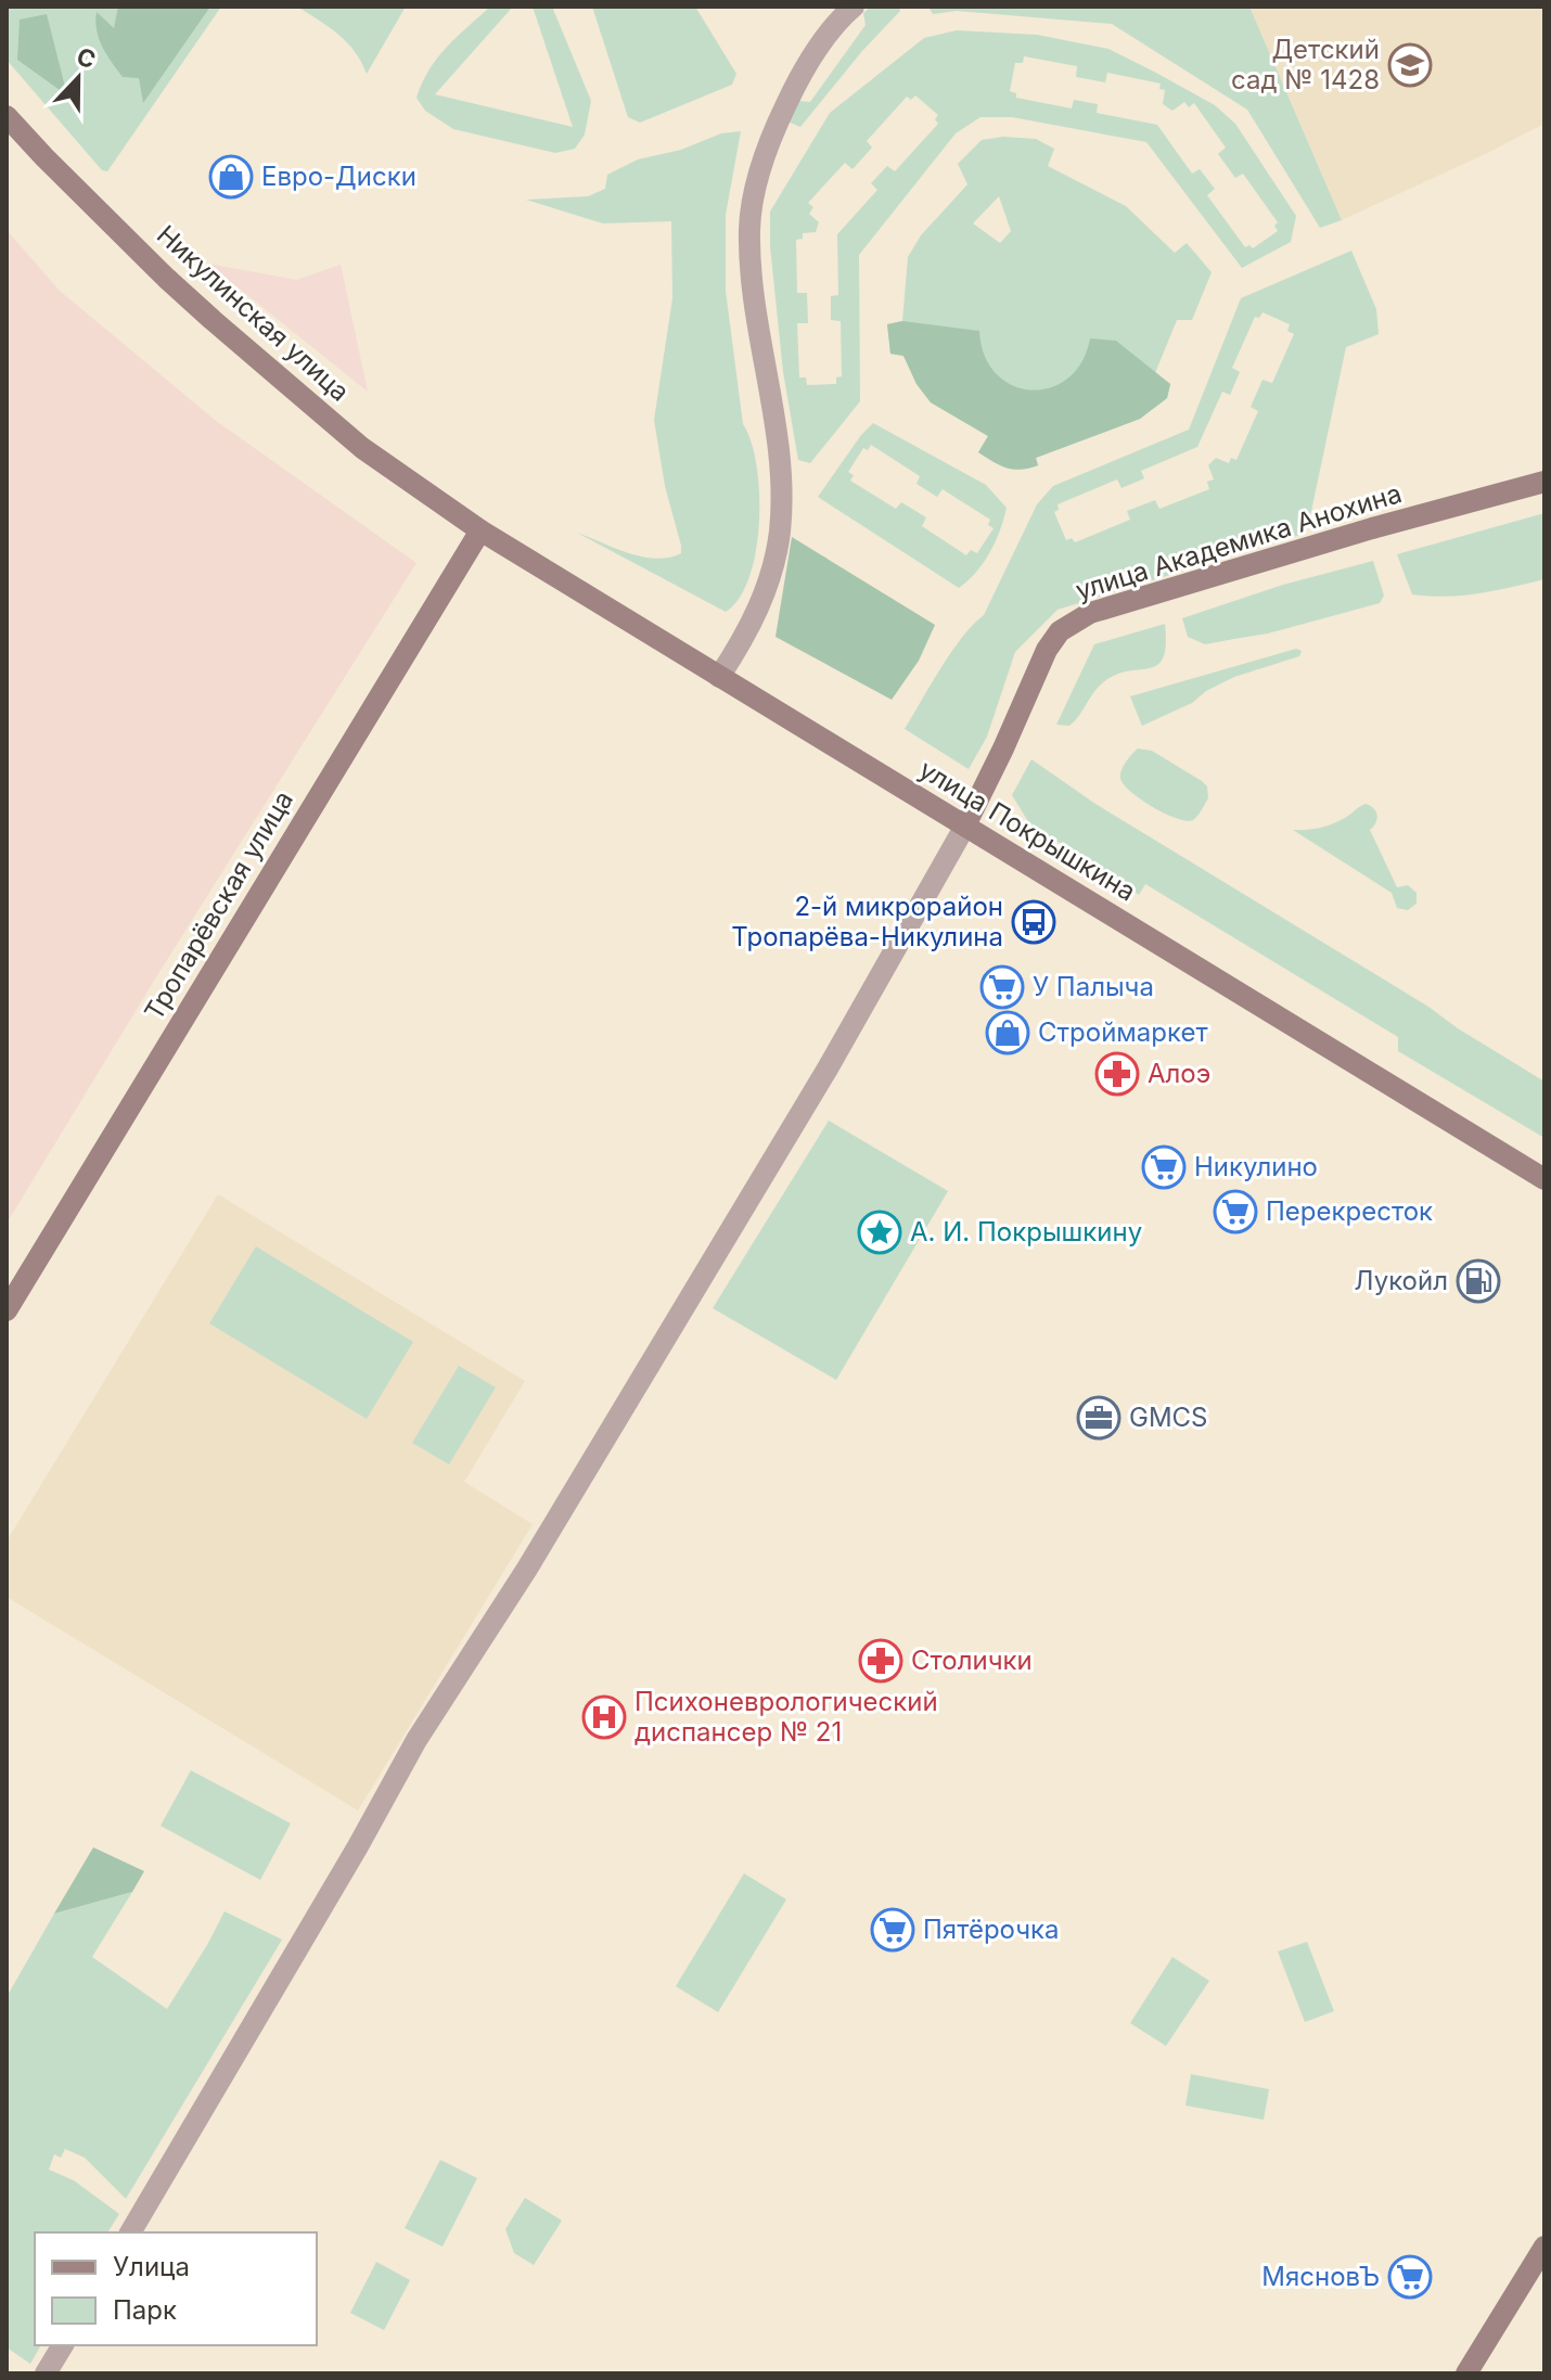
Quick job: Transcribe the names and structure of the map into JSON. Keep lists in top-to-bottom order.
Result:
{
  "streets": {
    "main road": [
      "Никулинская улица",
      "улица Академика Анохина",
      "улица Покрышкина",
      "Тропарёвская улица"
    ]
  },
  "crossings": [
    ["Никулинская улица", "улица Покрышкина"],
    ["Никулинская улица", "Тропарёвская улица"],
    ["улица Академика Анохина", "улица Покрышкина"],
    ["улица Покрышкина", "Тропарёвская улица"]
  ],
  "places": {
    "school or university": ["Детский сад № 1428"],
    "shop": ["Евро-Диски", "Строймаркет"],
    "bus stop": ["2-й микрорайон Тропарёва-Никулина"],
    "supermarket": [
      "У Палыча",
      "Никулино",
      "Перекресток",
      "Пятёрочка",
      "МясновЪ"
    ],
    "pharmacy": ["Алоэ", "Столички"],
    "place": ["А. И. Покрышкину"],
    "fuel station": ["Лукойл"],
    "office": ["GMCS"],
    "hospital": ["Психоневрологический диспансер № 21"]
  },
  "legend": ["Улица", "Парк"],
  "north": "top"
}
